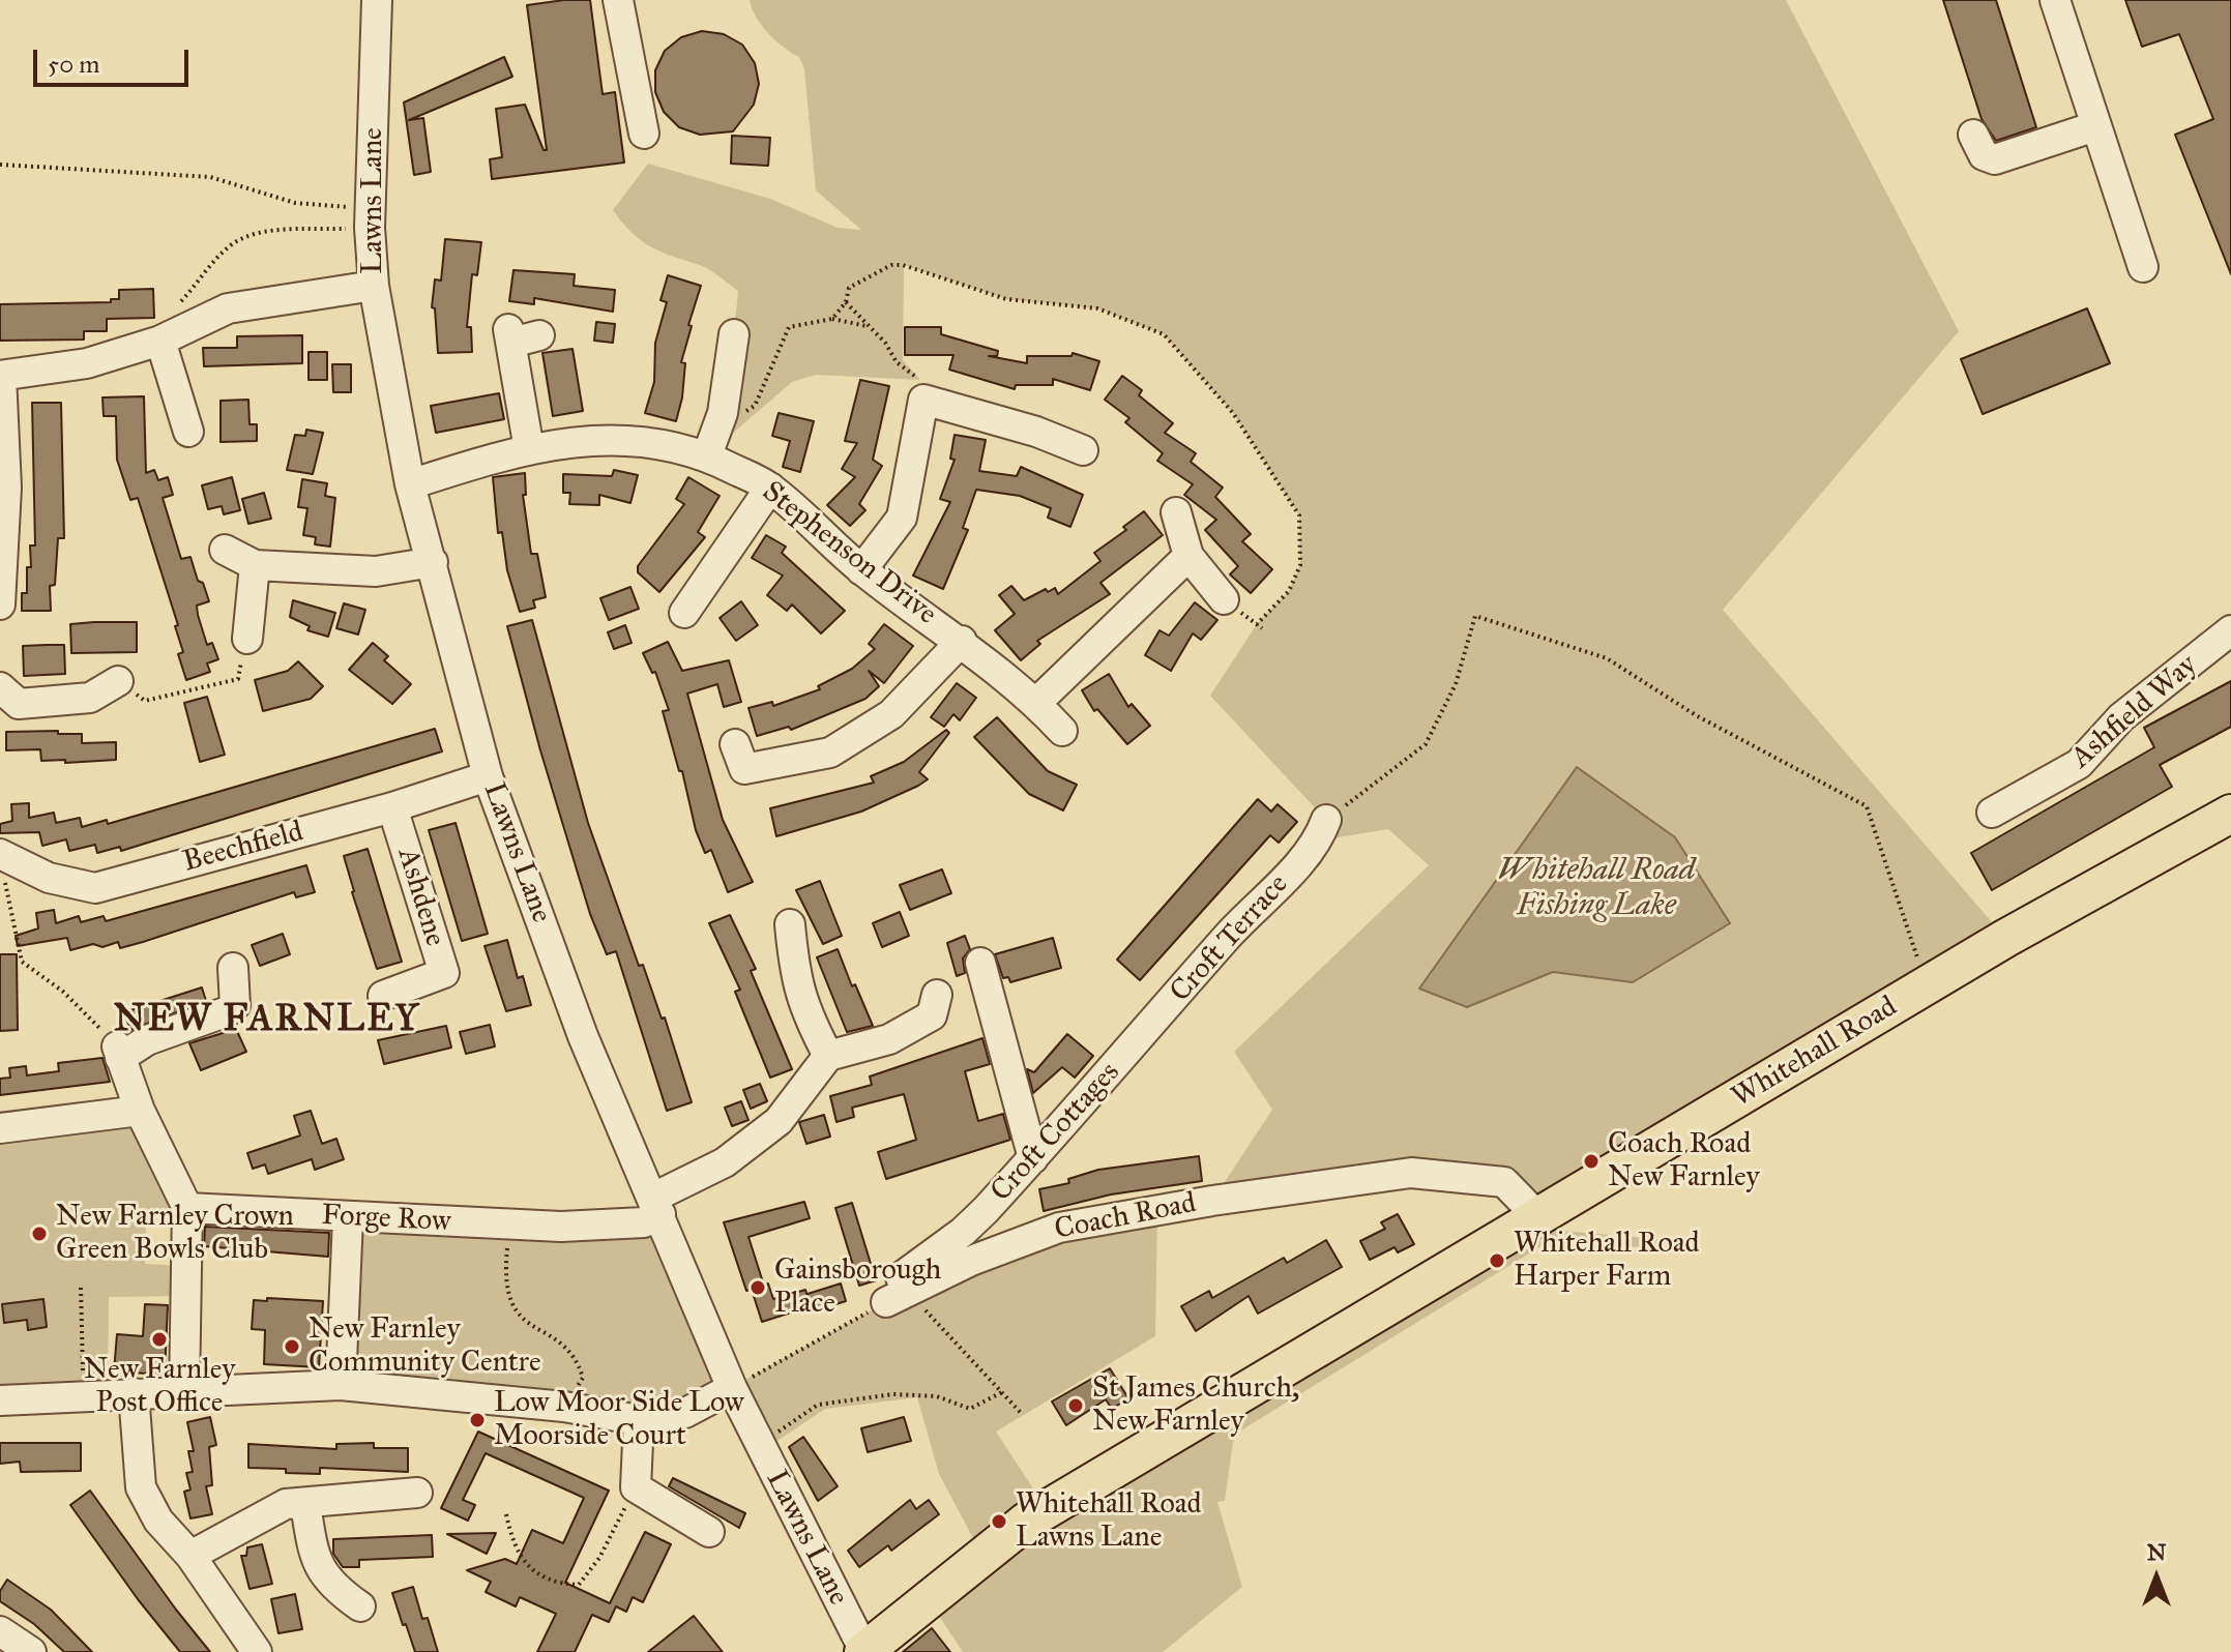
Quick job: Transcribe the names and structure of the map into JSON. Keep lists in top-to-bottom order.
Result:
{
  "streets": {
    "main road": ["Whitehall Road"],
    "street": [
      "Lawns Lane",
      "Stephenson Drive",
      "Ashfield Way",
      "Beechfield",
      "Ashdene",
      "Croft Terrace",
      "Croft Cottages",
      "Coach Road",
      "Forge Row"
    ]
  },
  "crossings": [
    ["Lawns Lane", "Stephenson Drive"],
    ["Lawns Lane", "Beechfield"],
    ["Lawns Lane", "Whitehall Road"],
    ["Lawns Lane", "Forge Row"],
    ["Beechfield", "Ashdene"],
    ["Croft Terrace", "Croft Cottages"],
    ["Whitehall Road", "Coach Road"],
    ["Croft Cottages", "Coach Road"]
  ],
  "districts": ["NEW FARNLEY"],
  "water": ["Whitehall Road Fishing Lake"],
  "places": [
    "Coach Road New Farnley",
    "New Farnley Crown Green Bowls Club",
    "Whitehall Road Harper Farm",
    "Gainsborough Place",
    "New Farnley Post Office",
    "New Farnley Community Centre",
    "St James Church, New Farnley",
    "Low Moor Side Low Moorside Court",
    "Whitehall Road Lawns Lane"
  ],
  "scale_bar": "50 m",
  "north": "top"
}
